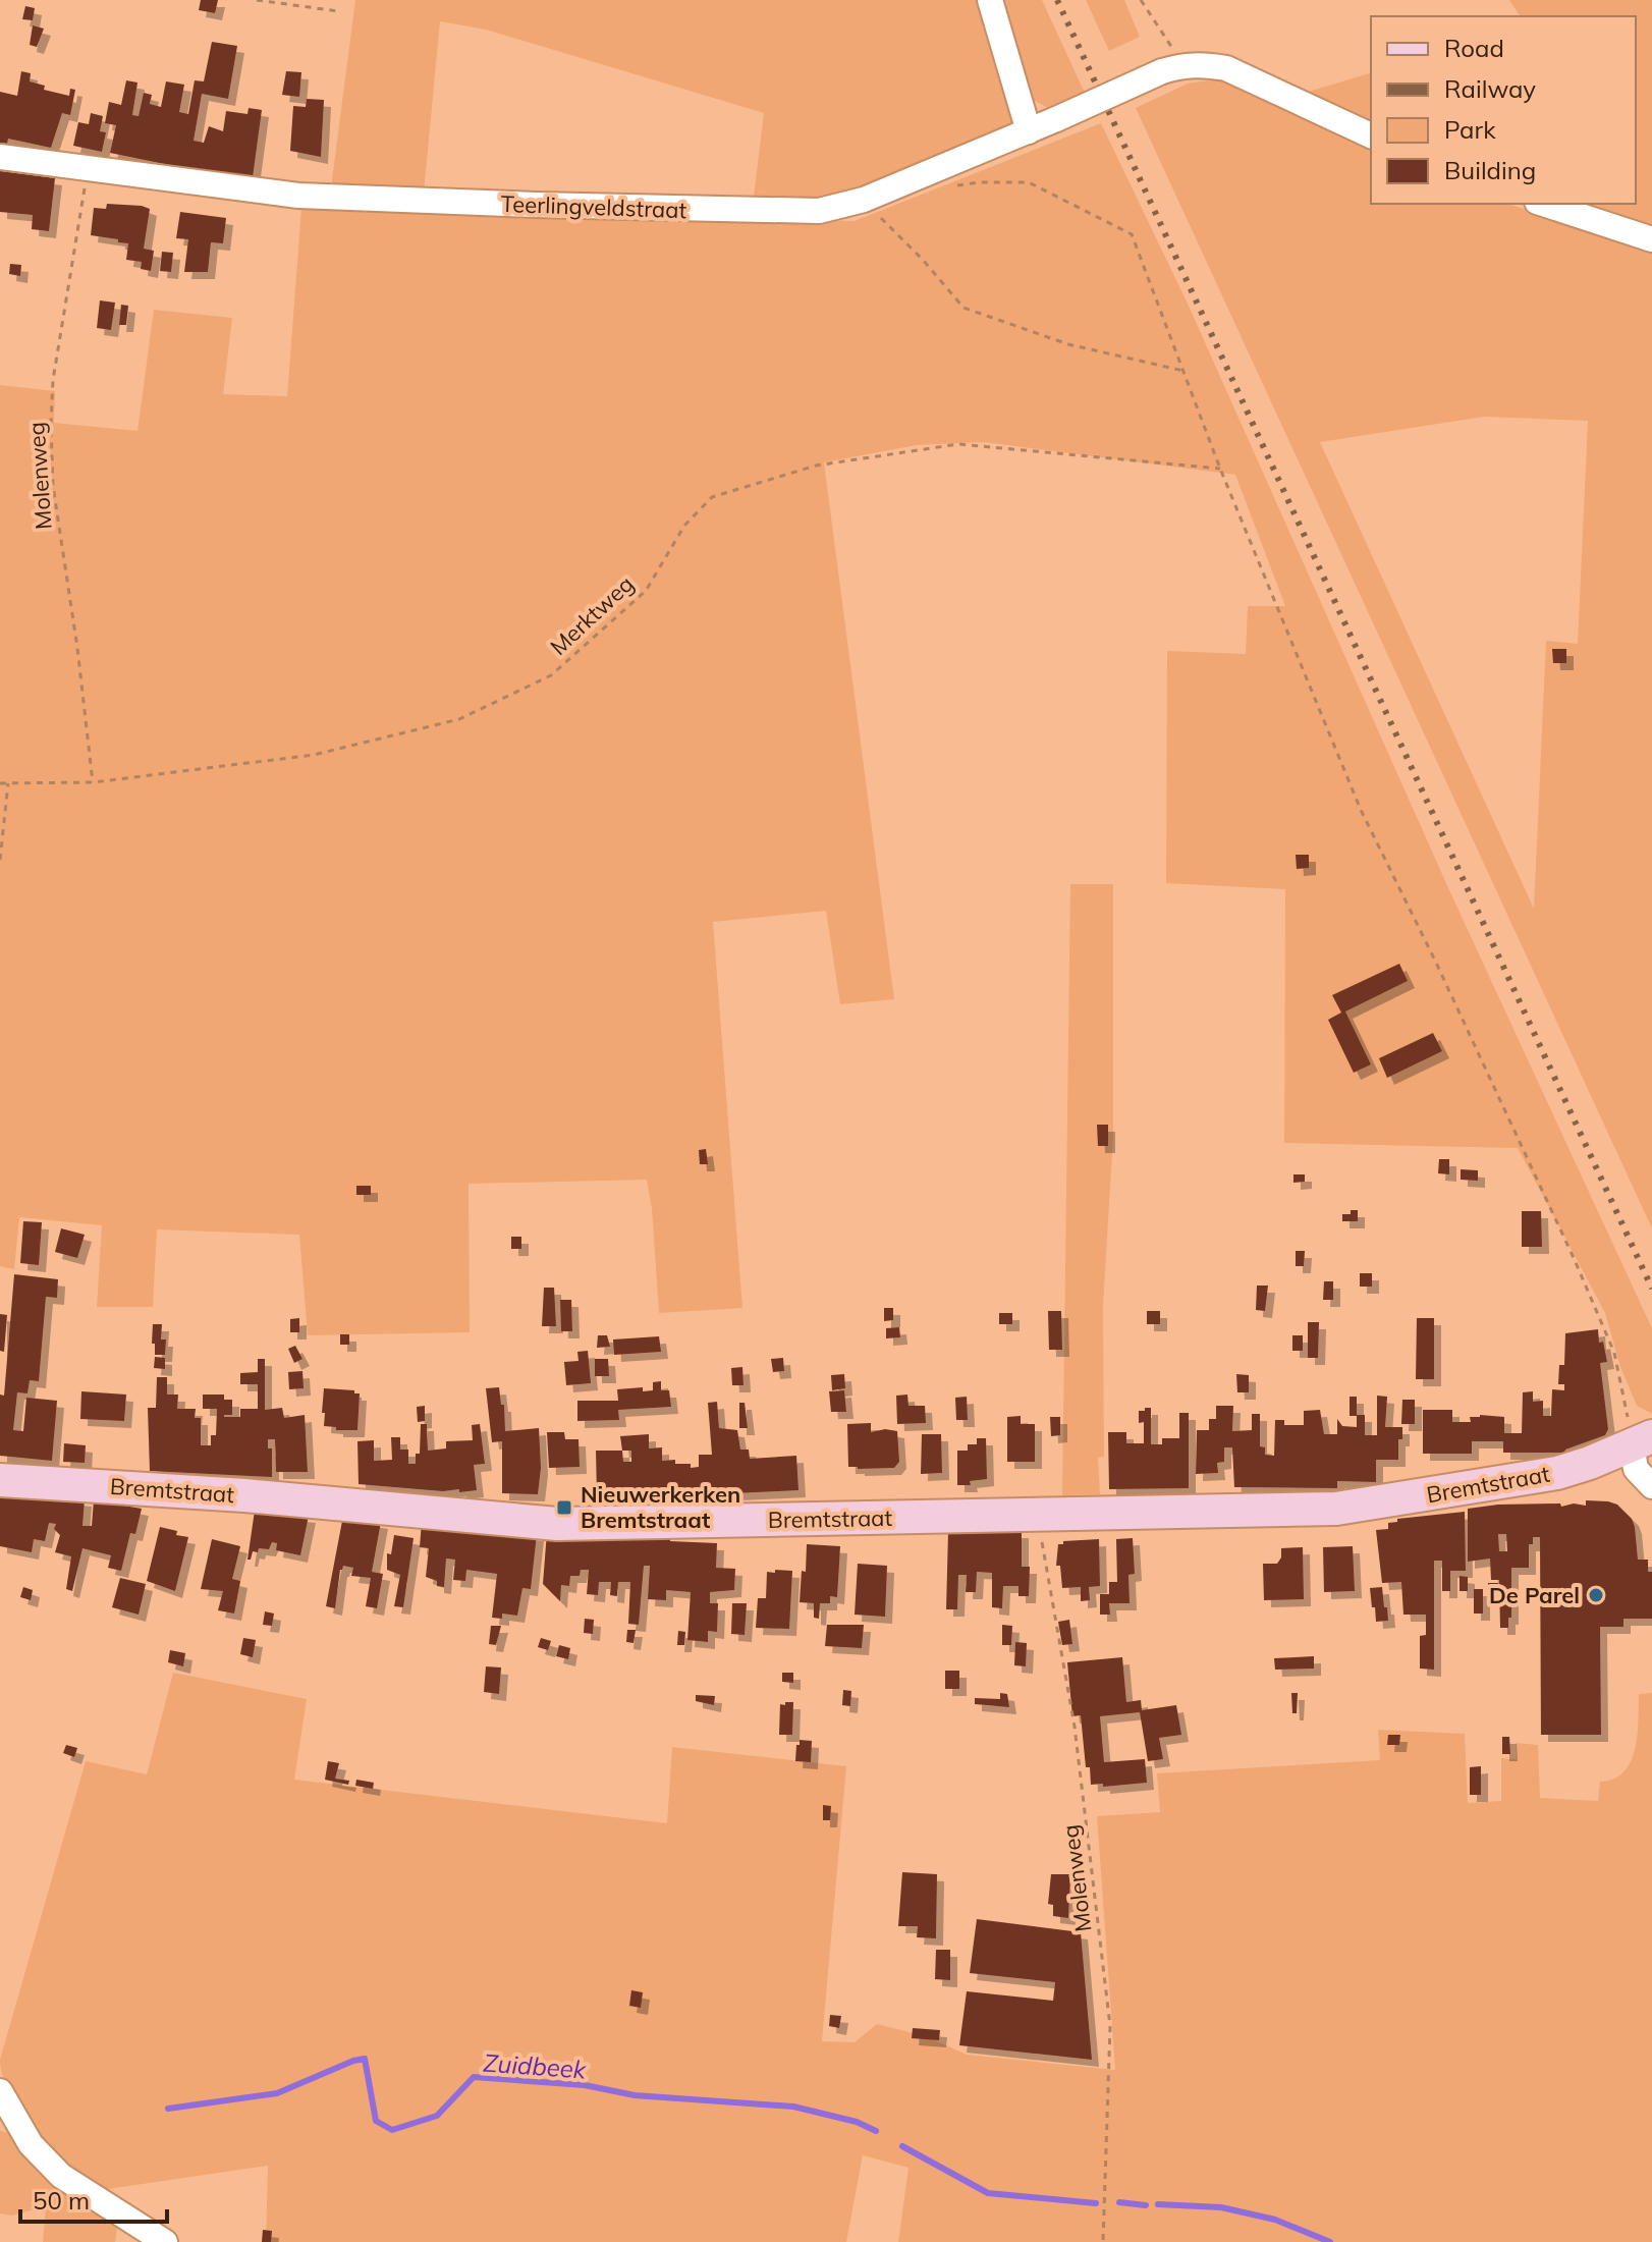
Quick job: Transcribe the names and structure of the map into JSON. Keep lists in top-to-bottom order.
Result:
{
  "streets": {
    "street": ["Teerlingveldstraat", "Bremtstraat"],
    "path": ["Molenweg", "Merktweg"]
  },
  "crossings": [
    ["Teerlingveldstraat", "Molenweg"],
    ["Molenweg", "Merktweg"],
    ["Molenweg", "Bremtstraat"]
  ],
  "water": ["Zuidbeek"],
  "places": {
    "transit": ["Nieuwerkerken Bremtstraat"],
    "other": ["De Parel"]
  },
  "legend": [
    "Road",
    "Railway",
    "Park",
    "Building"
  ],
  "scale_bar": "50 m"
}
